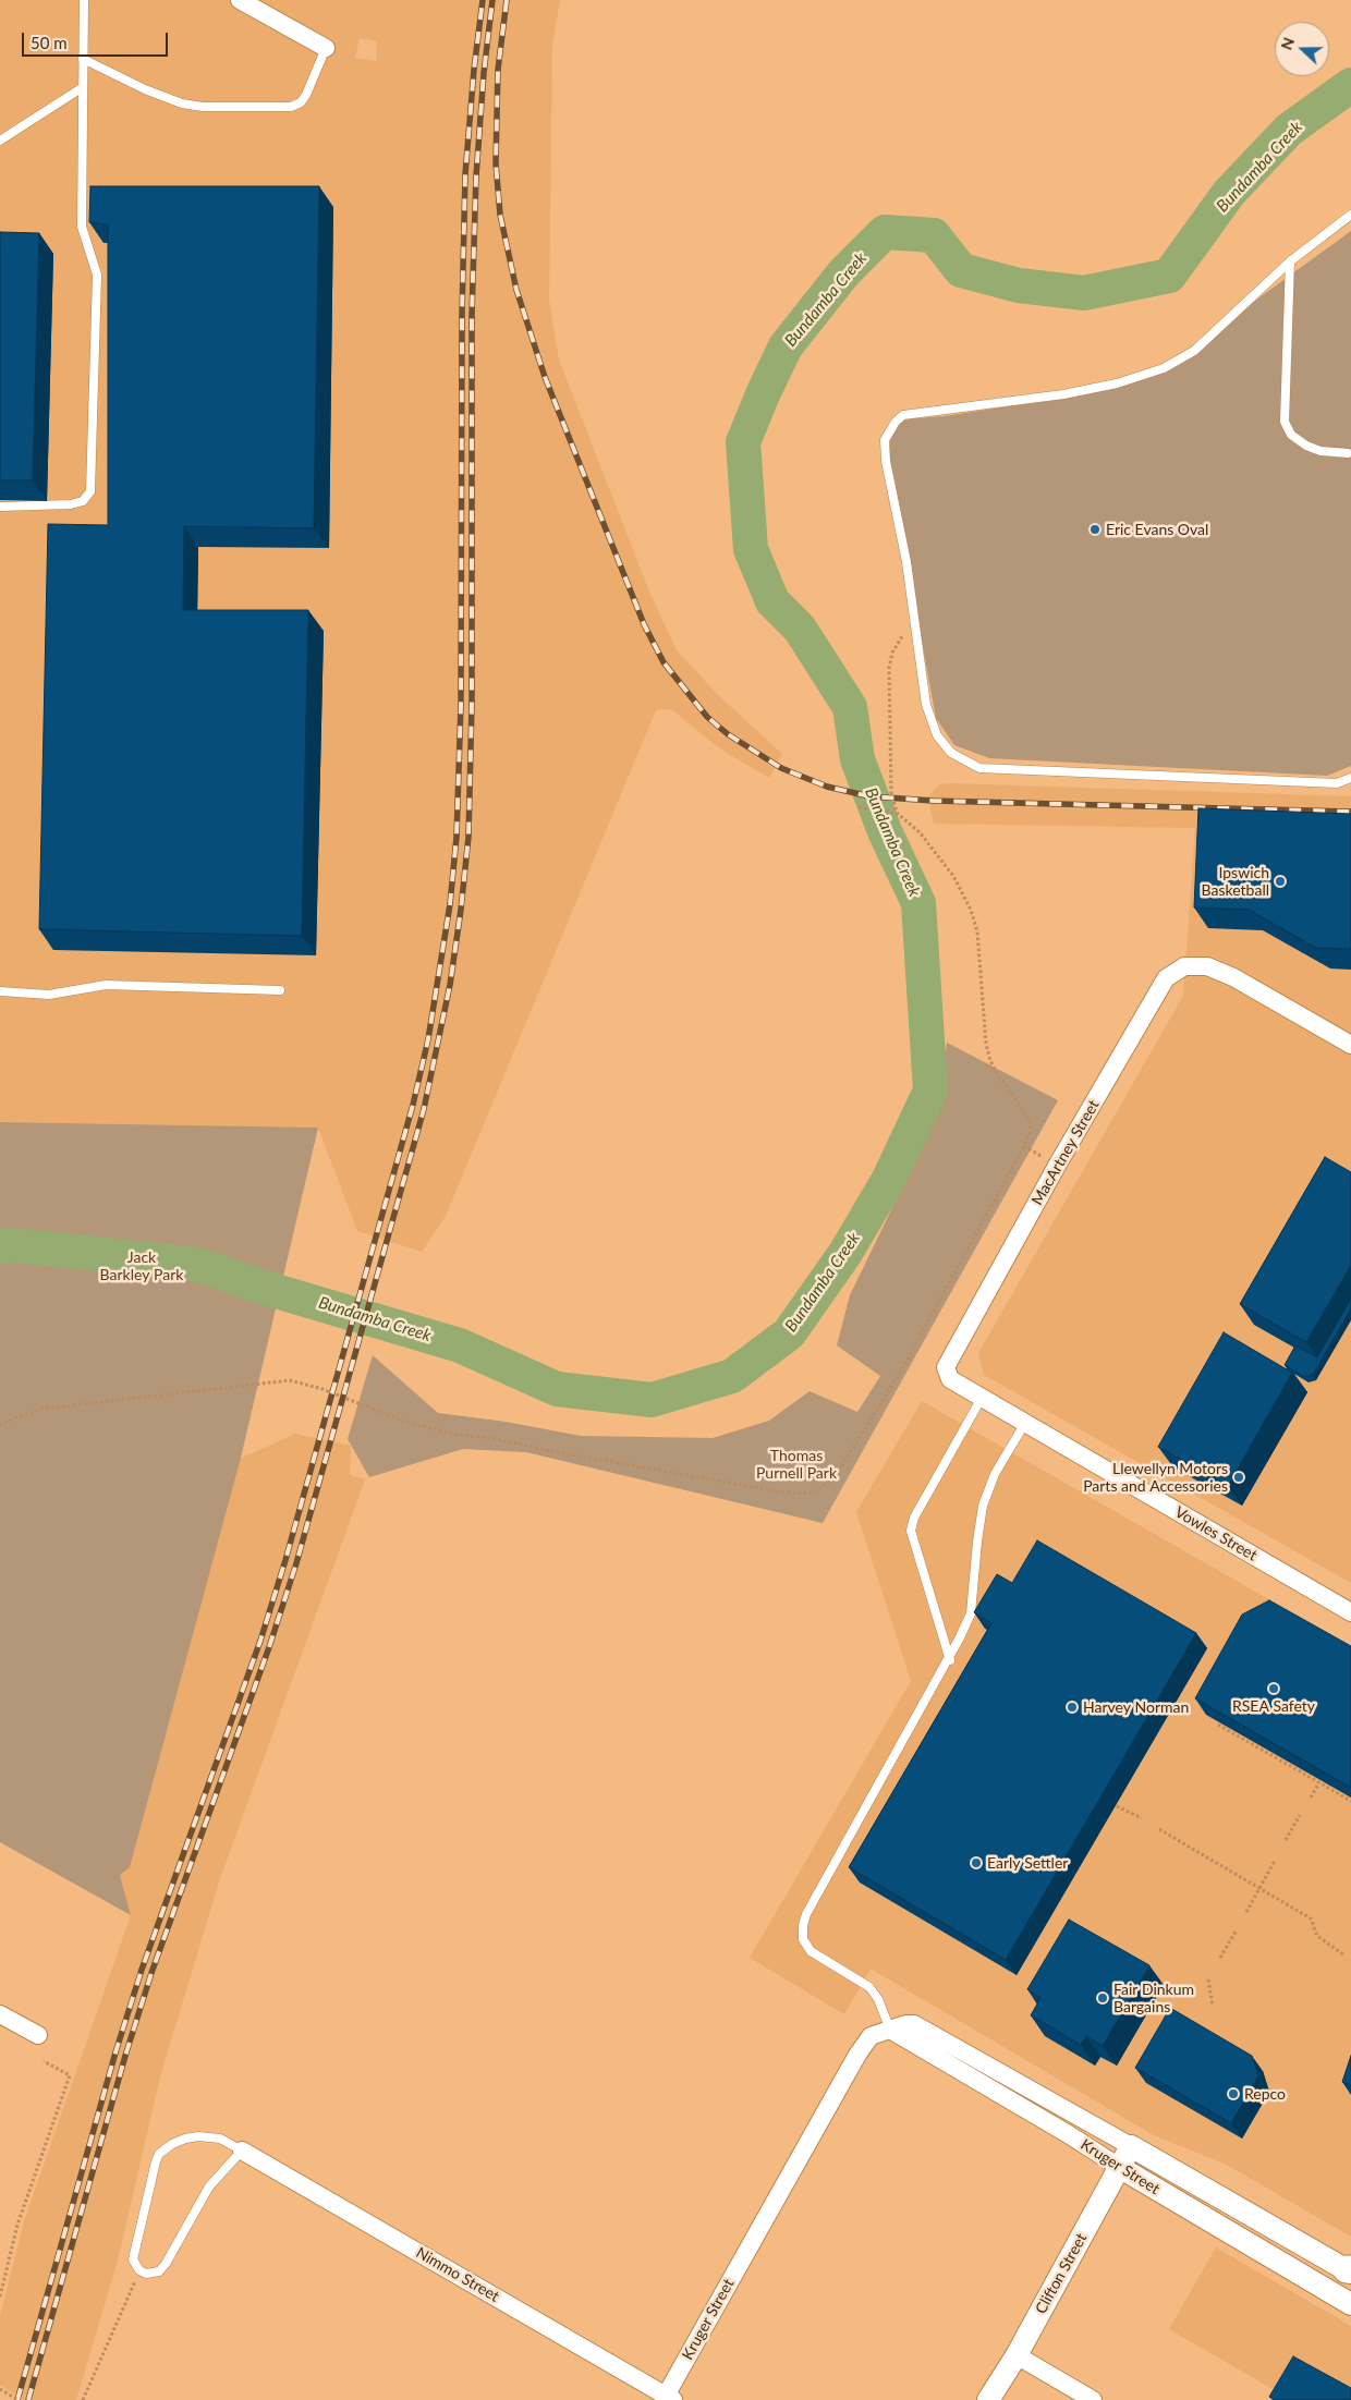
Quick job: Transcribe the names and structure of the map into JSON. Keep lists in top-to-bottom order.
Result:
{
  "streets": {
    "street": [
      "MacArtney Street",
      "Vowles Street",
      "Kruger Street",
      "Clifton Street",
      "Nimmo Street"
    ]
  },
  "crossings": [
    ["MacArtney Street", "Vowles Street"],
    ["Kruger Street", "Clifton Street"],
    ["Kruger Street", "Nimmo Street"]
  ],
  "water": ["Bundamba Creek"],
  "parks": ["Jack Barkley Park", "Thomas Purnell Park"],
  "places": [
    "Eric Evans Oval",
    "Ipswich Basketball",
    "Llewellyn Motors Parts and Accessories",
    "RSEA Safety",
    "Harvey Norman",
    "Early Settler",
    "Fair Dinkum Bargains",
    "Repco"
  ],
  "scale_bar": "50 m",
  "north": "left"
}
